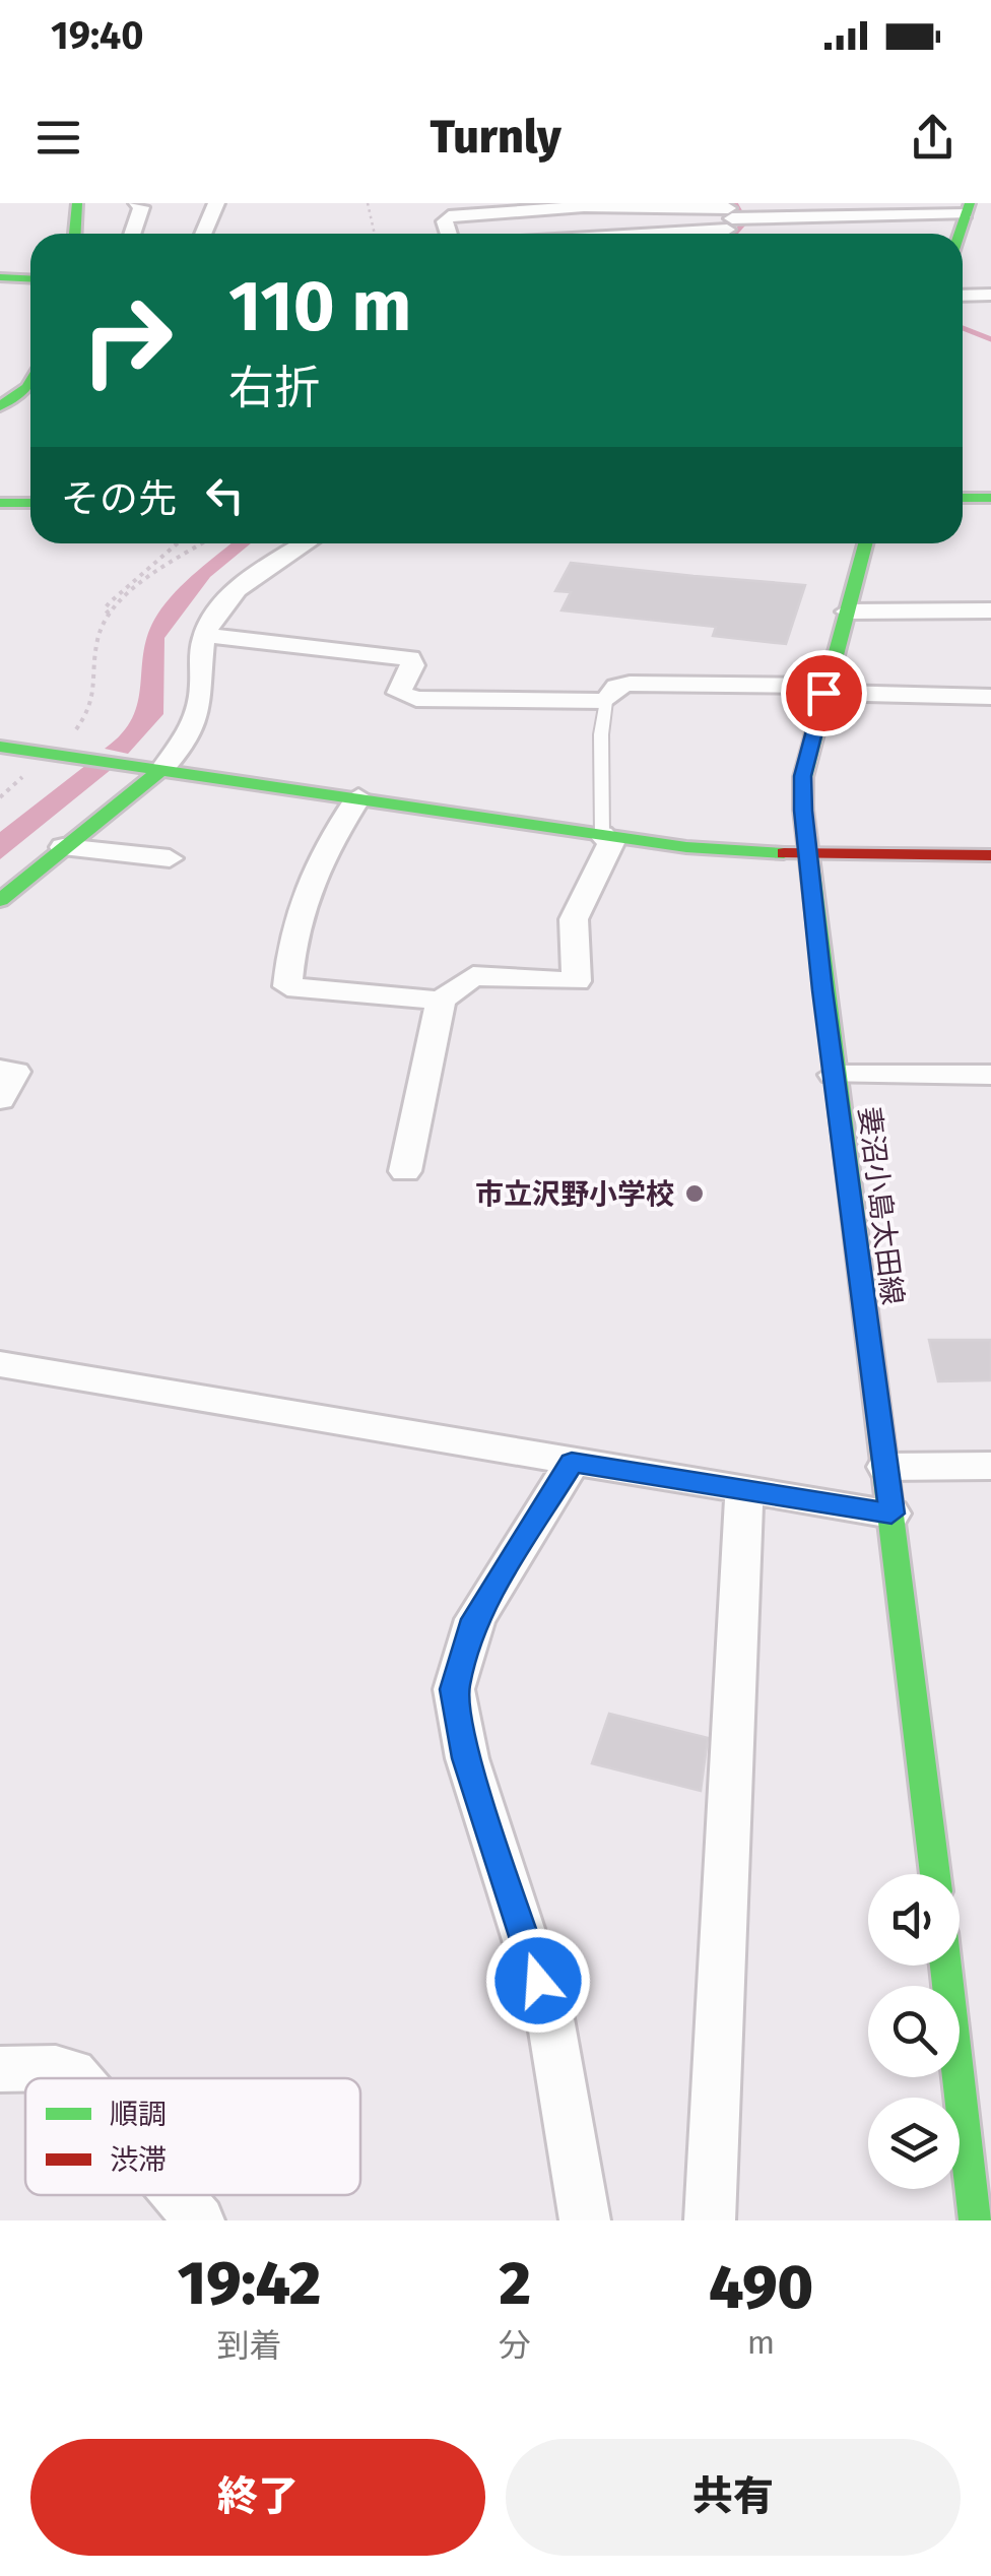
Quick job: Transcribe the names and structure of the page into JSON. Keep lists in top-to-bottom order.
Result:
{
  "streets": {
    "main road": ["妻沼小島太田線"]
  },
  "places": ["市立沢野小学校"],
  "legend": ["順調", "渋滞"],
  "page": {
    "status": "19:40",
    "header": "Turnly",
    "turn": ["110 m", "右折"],
    "then": "その先",
    "eta": [
      "19:42",
      "到着",
      "2",
      "分",
      "490",
      "m"
    ],
    "buttons": ["終了", "共有"]
  }
}
